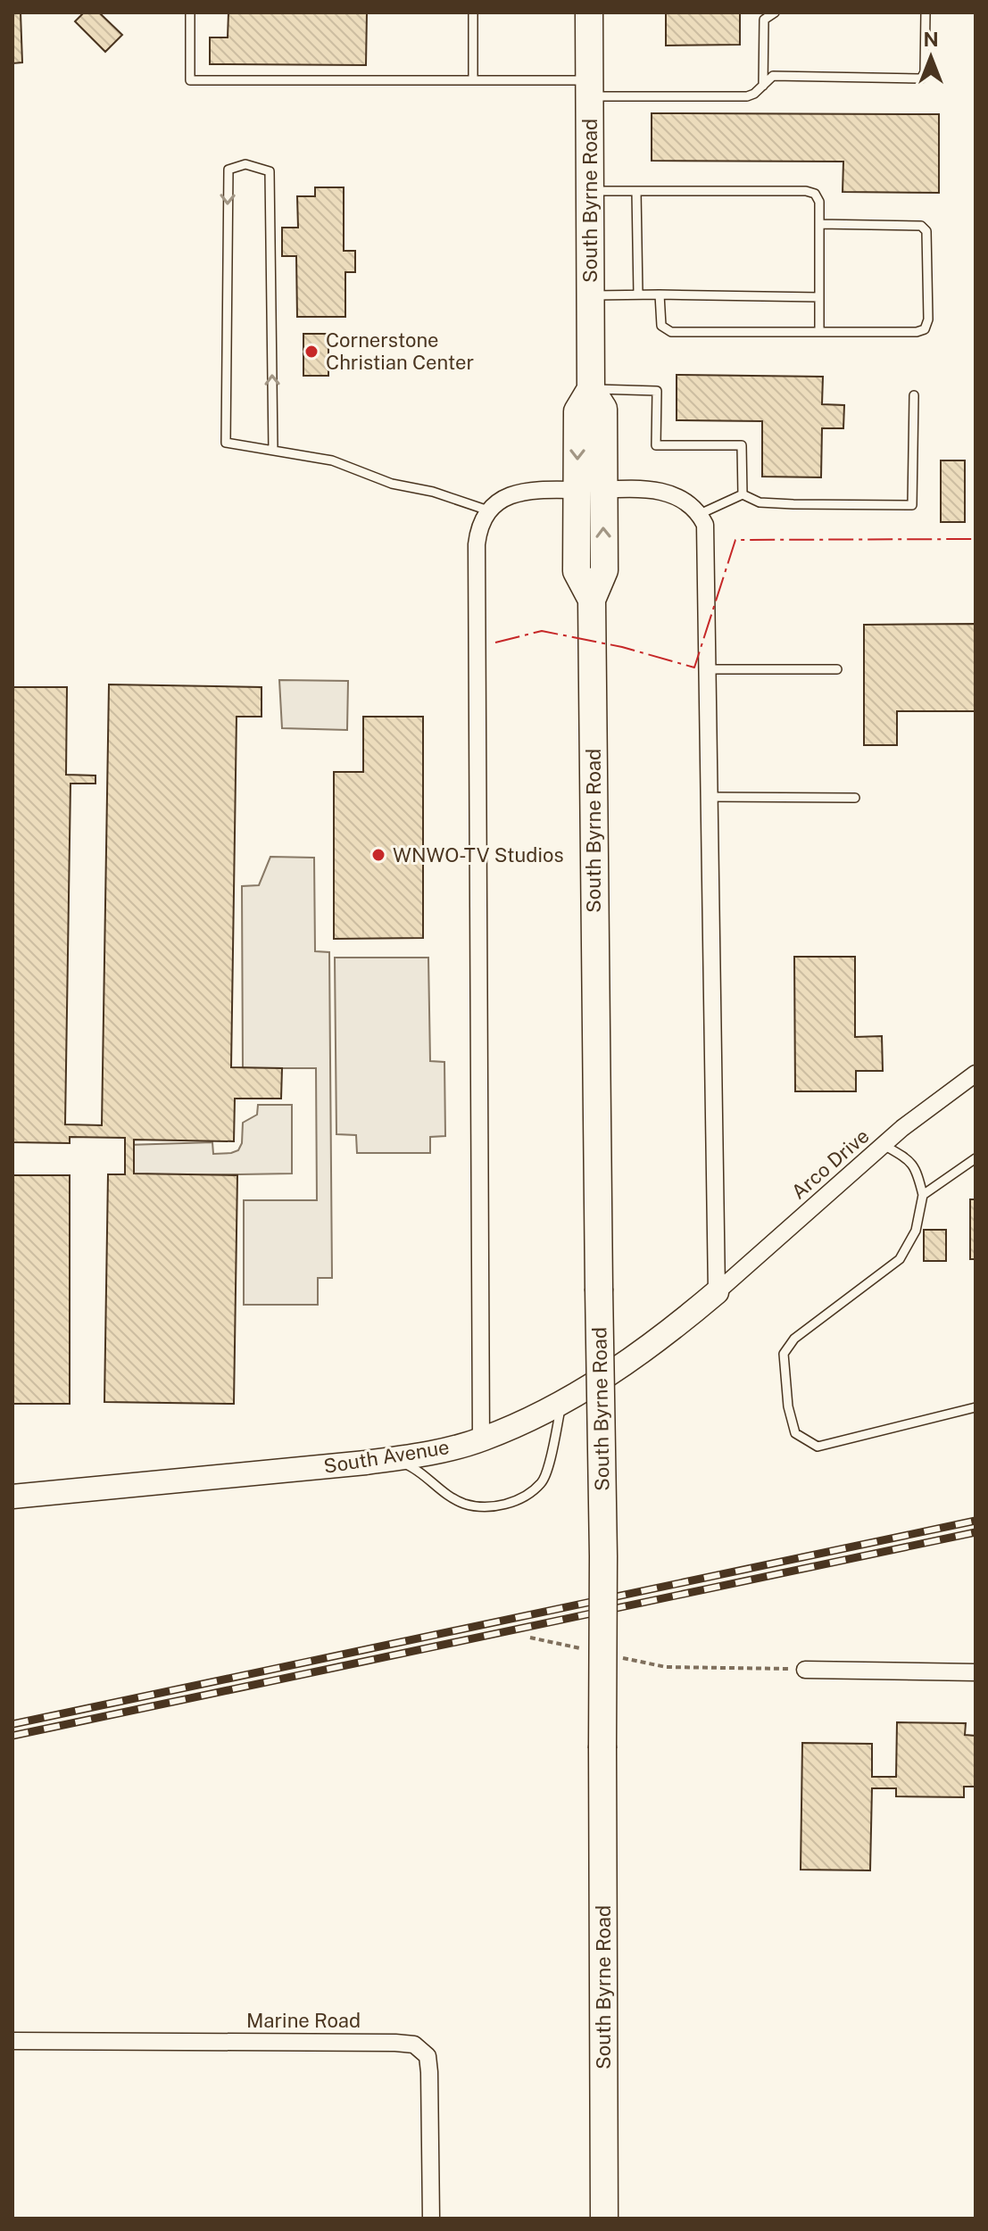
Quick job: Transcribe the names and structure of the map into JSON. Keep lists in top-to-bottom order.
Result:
{
  "streets": {
    "main road": ["South Byrne Road"],
    "street": ["Arco Drive", "South Avenue", "Marine Road"]
  },
  "crossings": [
    ["Arco Drive", "South Avenue"]
  ],
  "places": ["Cornerstone Christian Center", "WNWO-TV Studios"],
  "north": "top"
}
